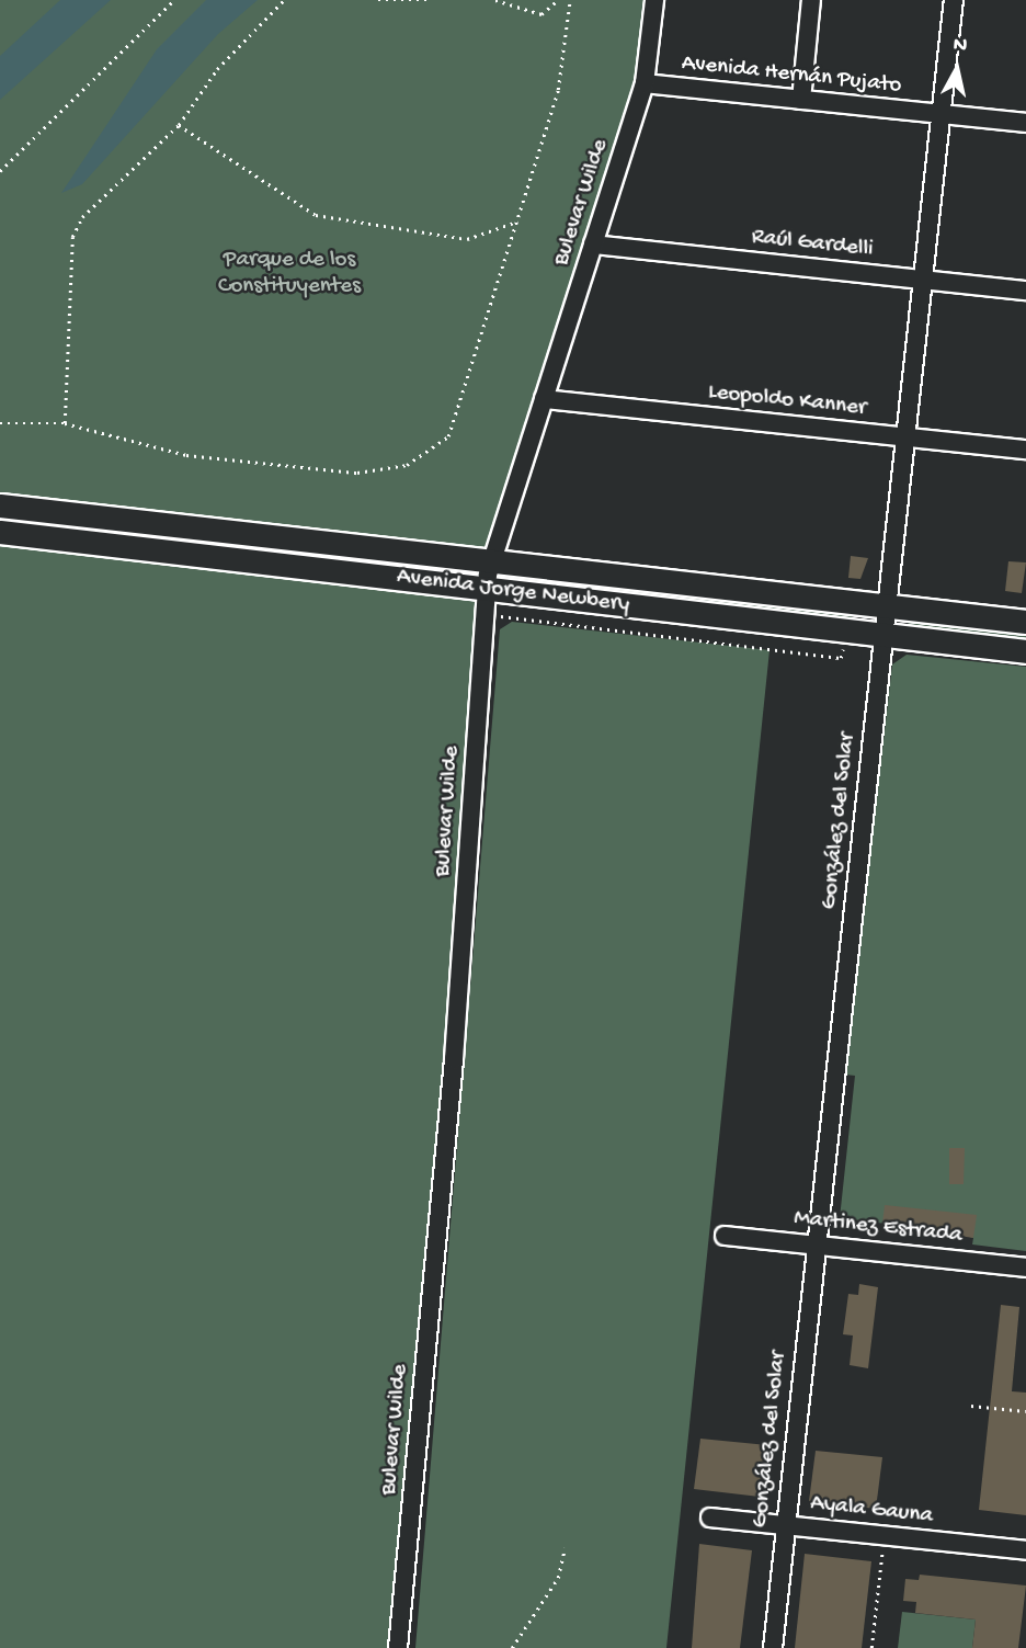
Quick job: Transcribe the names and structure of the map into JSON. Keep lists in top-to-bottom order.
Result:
{
  "streets": {
    "main road": ["Avenida Jorge Newbery"],
    "street": [
      "Avenida Hernán Pujato",
      "Bulevar Wilde",
      "Raúl Gardelli",
      "Leopoldo Kanner",
      "González del Solar",
      "Martinez Estrada",
      "Ayala Gauna"
    ]
  },
  "crossings": [
    ["Avenida Hernán Pujato", "Bulevar Wilde"],
    ["Avenida Hernán Pujato", "González del Solar"],
    ["Bulevar Wilde", "Raúl Gardelli"],
    ["Bulevar Wilde", "Leopoldo Kanner"],
    ["Bulevar Wilde", "Avenida Jorge Newbery"],
    ["Raúl Gardelli", "González del Solar"],
    ["Leopoldo Kanner", "González del Solar"],
    ["Avenida Jorge Newbery", "González del Solar"],
    ["González del Solar", "Martinez Estrada"],
    ["González del Solar", "Ayala Gauna"]
  ],
  "parks": ["Parque de los Constituyentes"],
  "north": "top"
}
